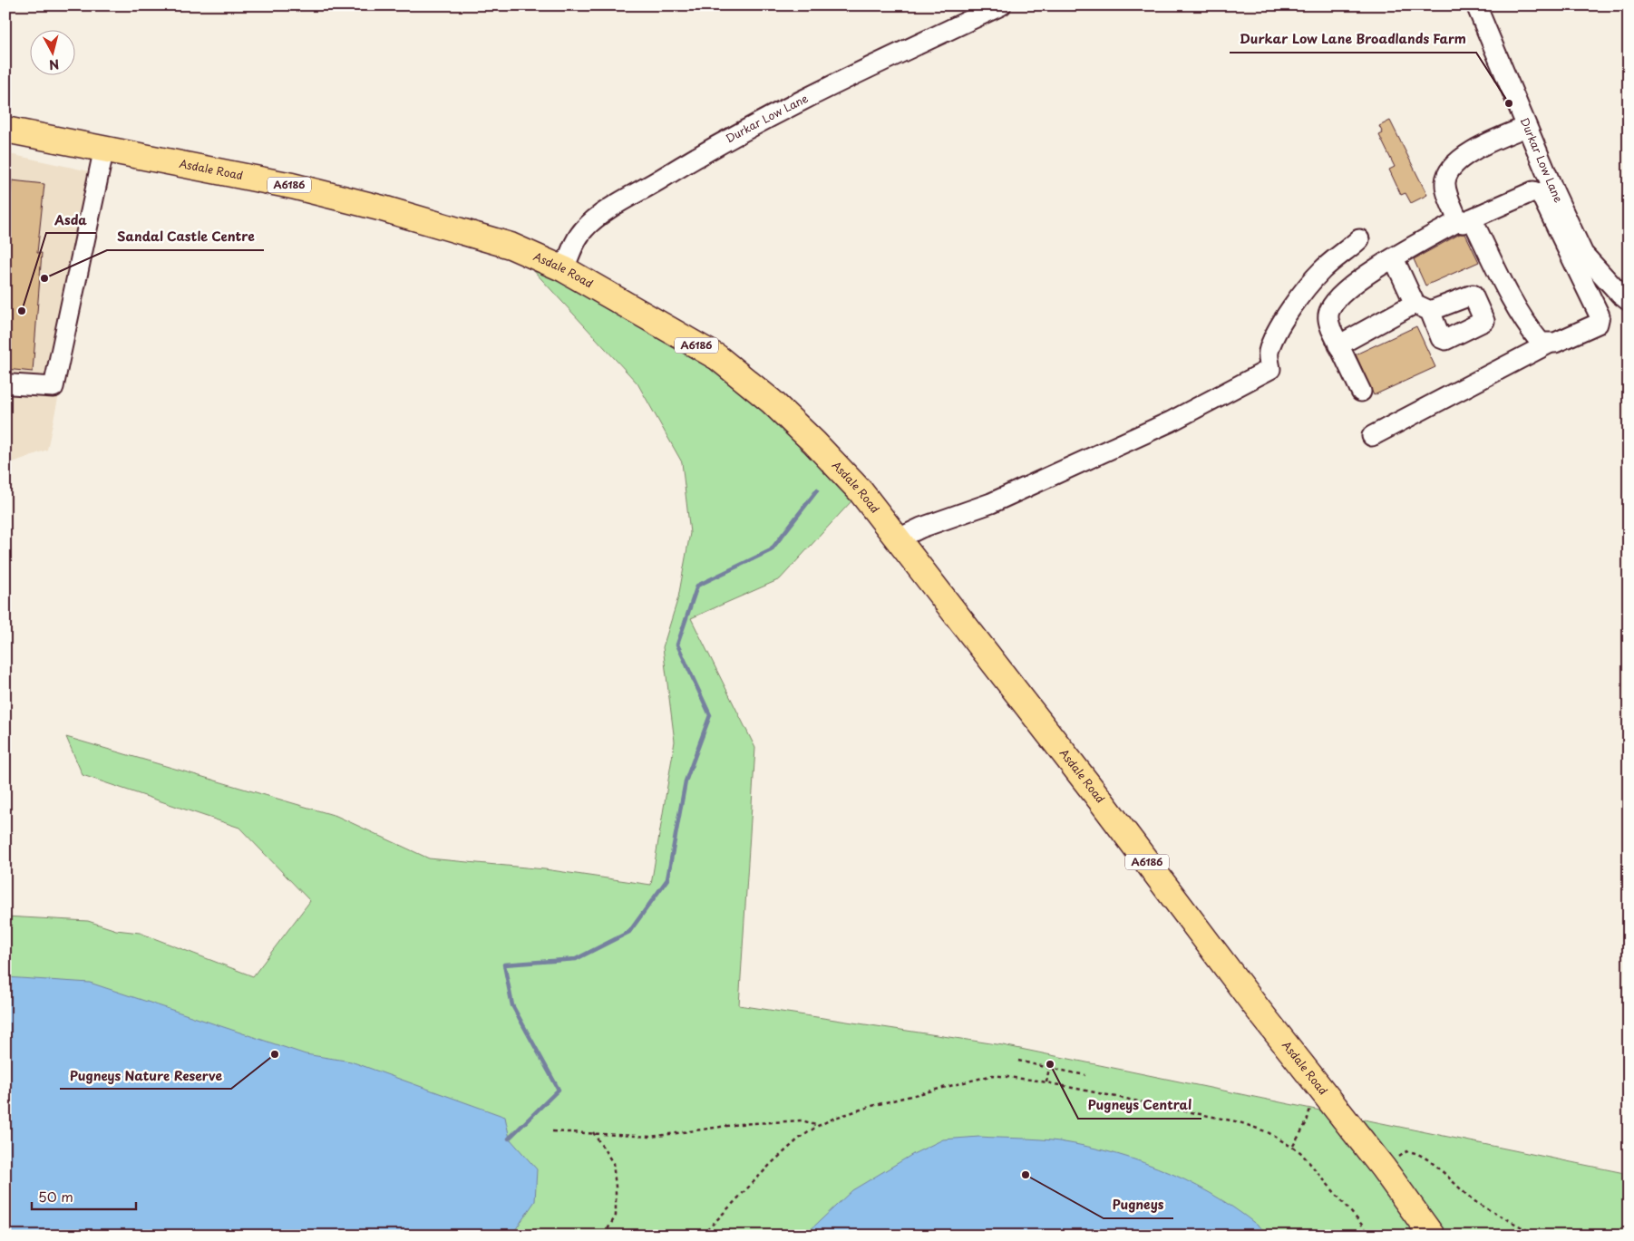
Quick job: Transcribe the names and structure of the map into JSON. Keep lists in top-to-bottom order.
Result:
{
  "streets": {
    "main road": ["Asdale Road", "A6186"],
    "street": ["Durkar Low Lane"]
  },
  "crossings": [
    ["Durkar Low Lane", "Asdale Road"]
  ],
  "places": [
    "Durkar Low Lane Broadlands Farm",
    "Sandal Castle Centre",
    "Asda",
    "Pugneys Nature Reserve",
    "Pugneys Central",
    "Pugneys"
  ],
  "scale_bar": "50 m",
  "north": "bottom"
}
